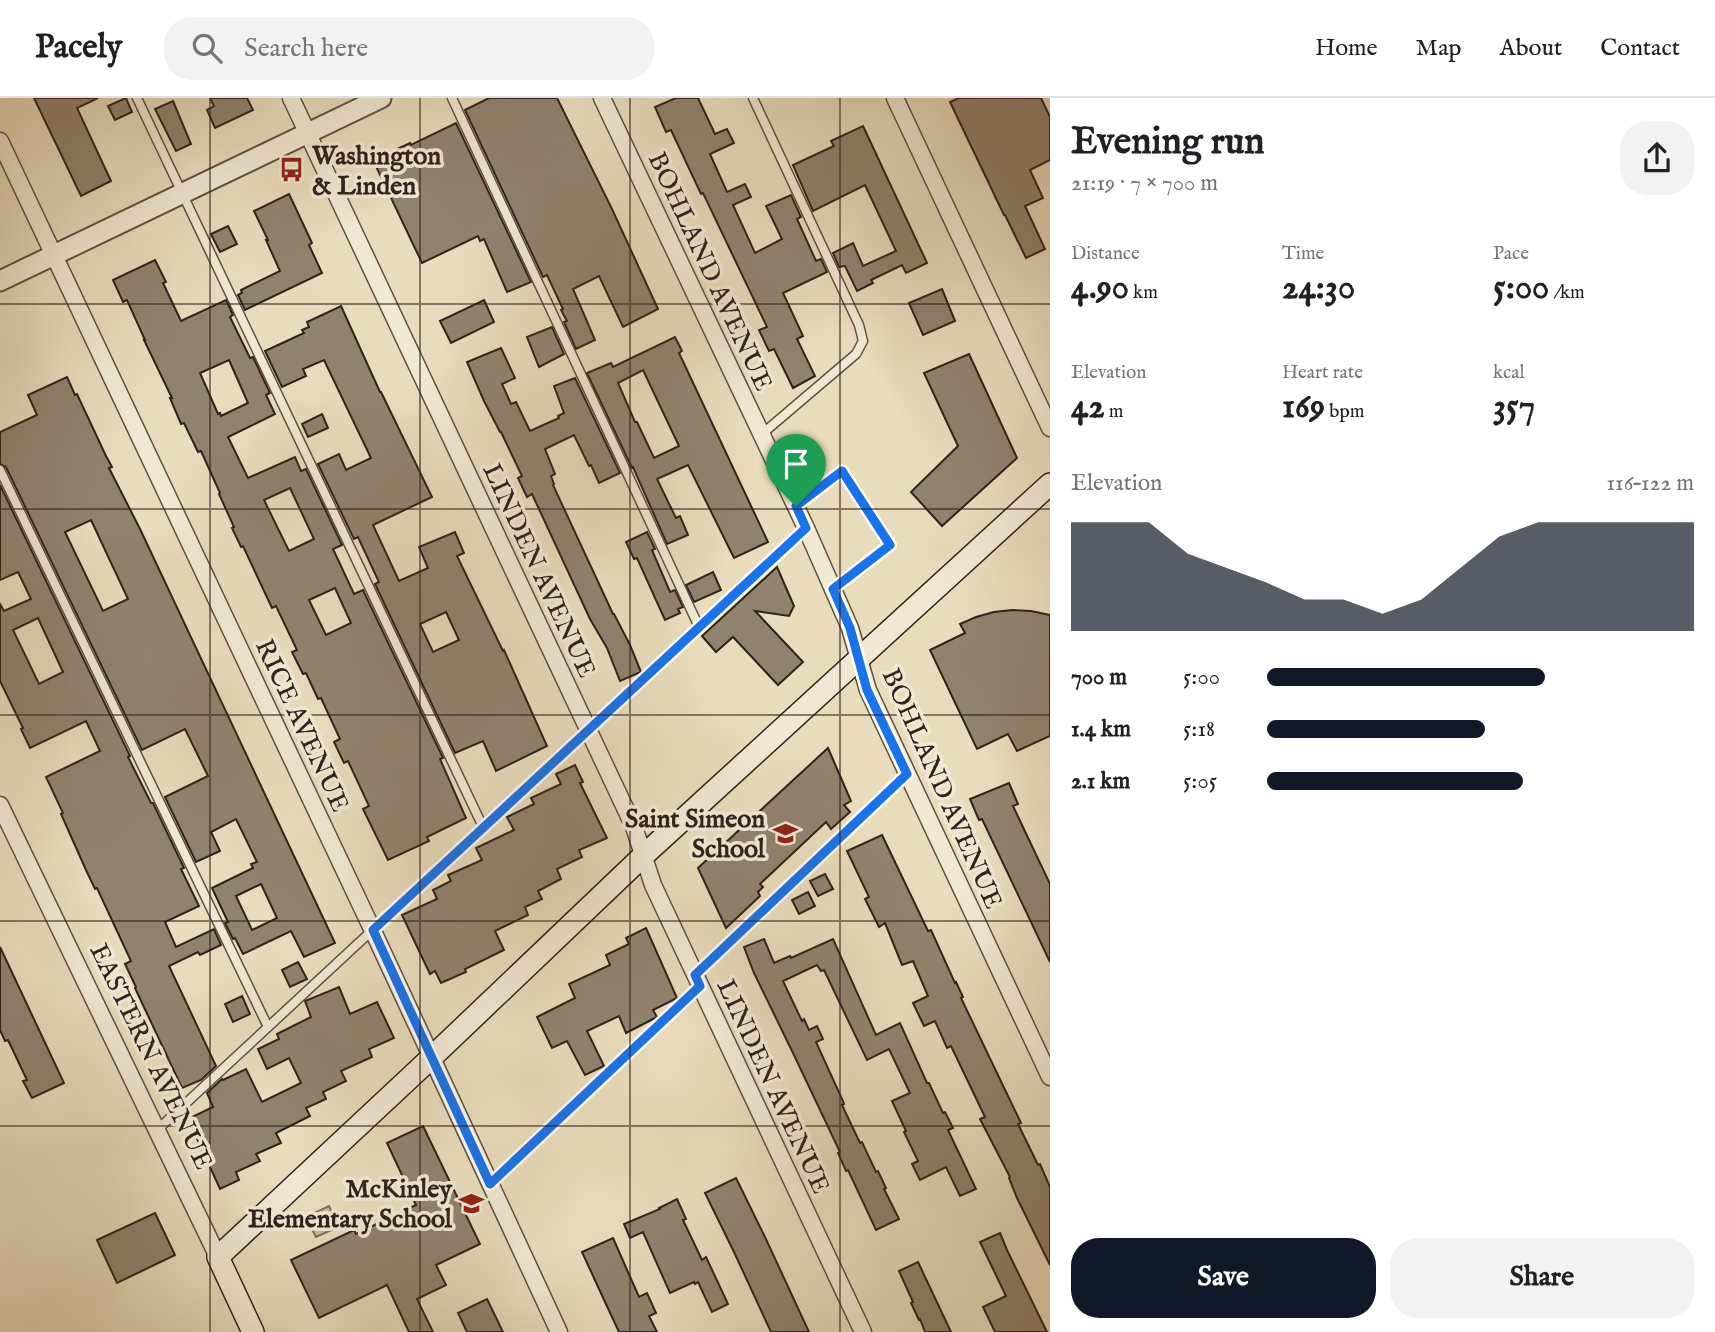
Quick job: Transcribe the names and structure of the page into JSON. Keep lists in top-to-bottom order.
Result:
{
  "streets": {
    "main road": ["EASTERN AVENUE"],
    "street": ["BOHLAND AVENUE", "LINDEN AVENUE", "RICE AVENUE"]
  },
  "places": {
    "bus stop": ["Washington & Linden"],
    "school or university": ["Saint Simeon School", "McKinley Elementary School"]
  },
  "page": {
    "header": "Pacely",
    "search": "Search here",
    "nav": [
      "Home",
      "Map",
      "About",
      "Contact"
    ],
    "heading": ["Evening run", "21:19 · 7 × 700 m"],
    "stats": [
      ["Distance", "4.90 km"],
      ["Time", "24:30"],
      ["Pace", "5:00 /km"],
      ["Elevation", "42 m"],
      ["Heart rate", "169 bpm"],
      ["kcal", "357"]
    ],
    "chart": ["Elevation", "116–122 m"],
    "list": [
      {
        "name": "700 m",
        "note": "5:00"
      },
      {
        "name": "1.4 km",
        "note": "5:18"
      },
      {
        "name": "2.1 km",
        "note": "5:05"
      }
    ],
    "buttons": ["Save", "Share"]
  }
}
